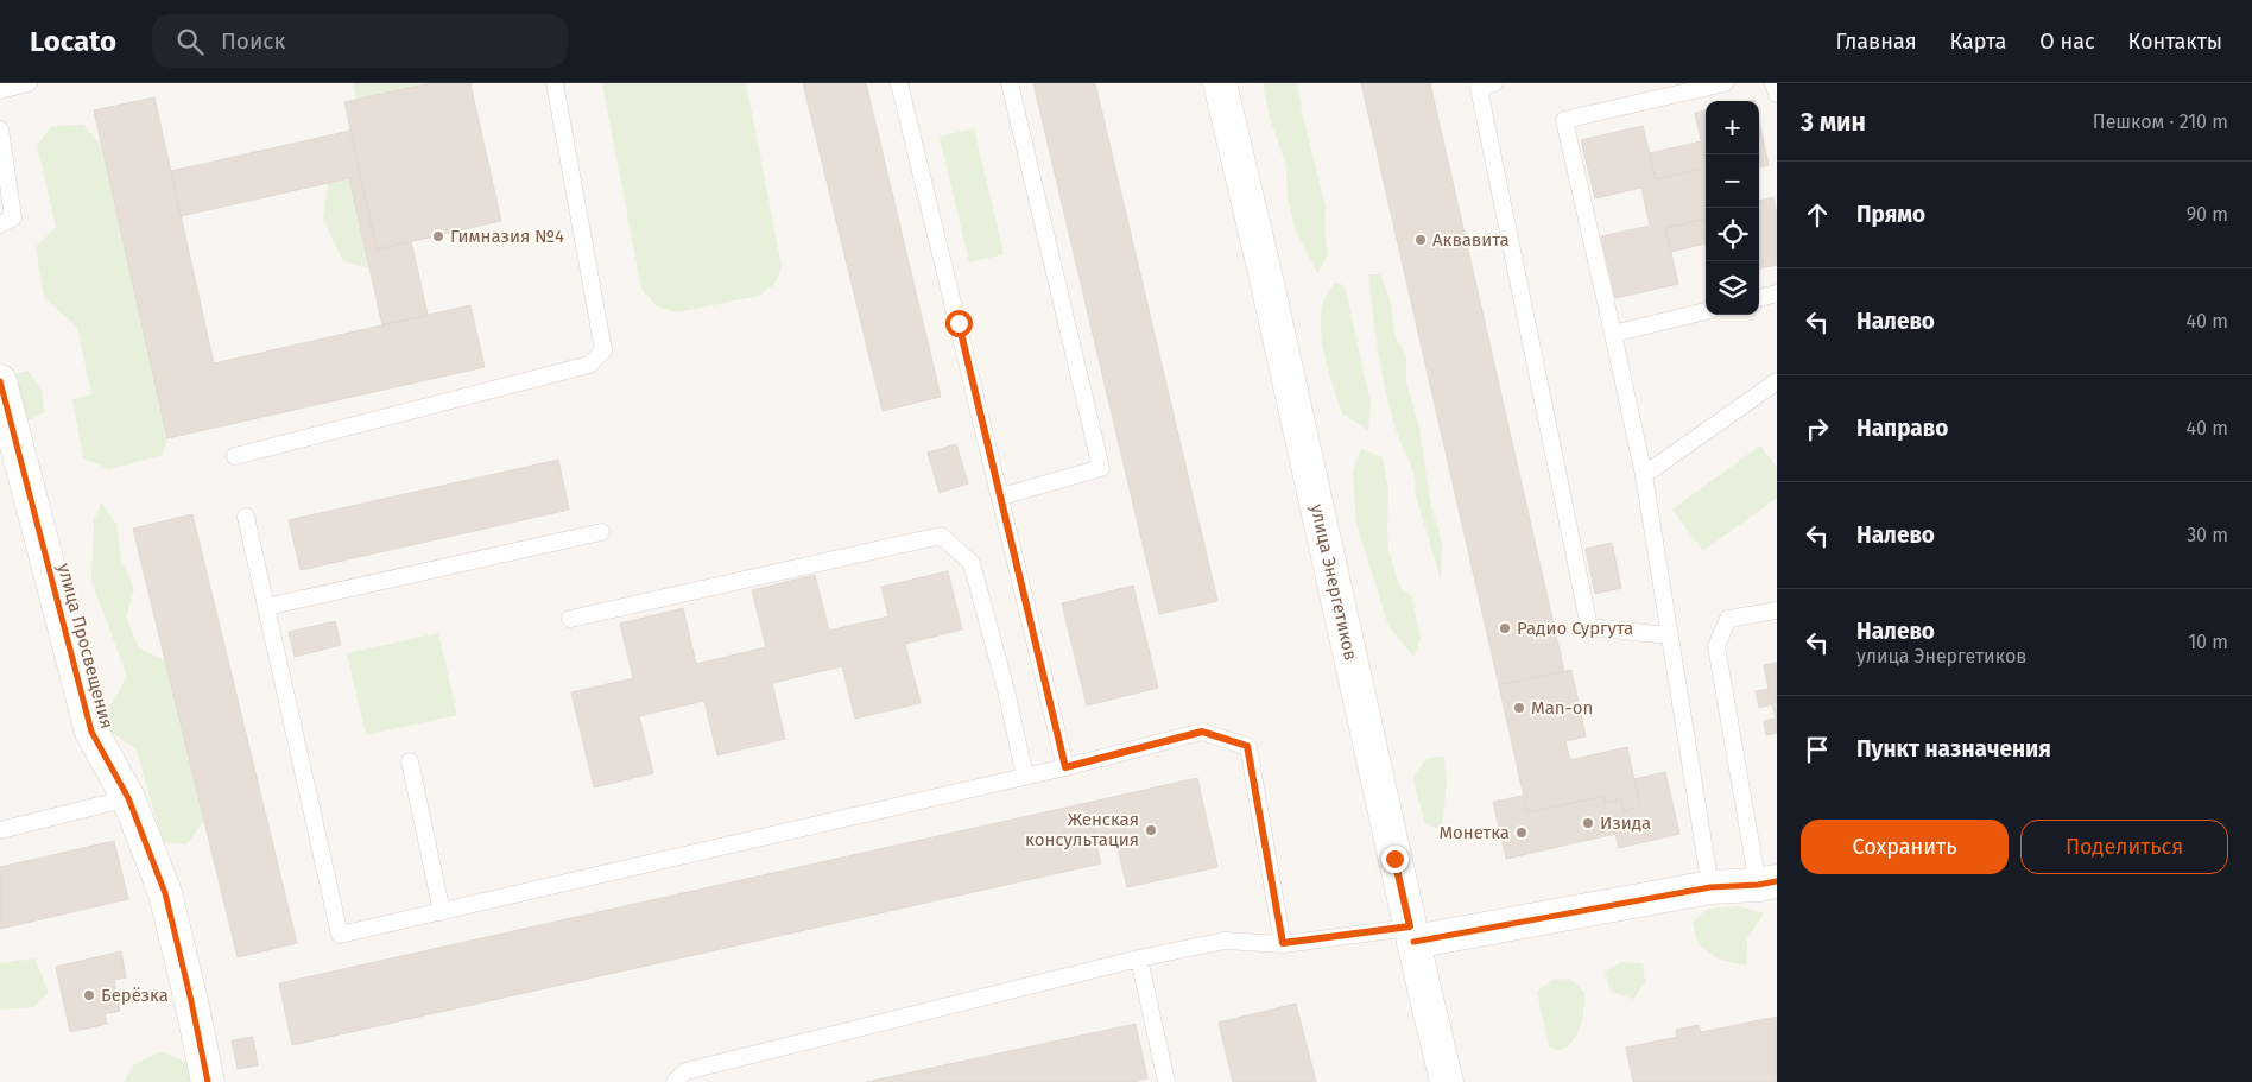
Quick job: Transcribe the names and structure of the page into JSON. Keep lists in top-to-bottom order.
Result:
{
  "streets": {
    "street": ["улица Энергетиков", "улица Просвещения"]
  },
  "places": [
    "Гимназия №4",
    "Аквавита",
    "Радио Сургута",
    "Man-on",
    "Изида",
    "Женская консультация",
    "Монетка",
    "Берёзка"
  ],
  "page": {
    "header": "Locato",
    "search": "Поиск",
    "nav": [
      "Главная",
      "Карта",
      "О нас",
      "Контакты"
    ],
    "heading": ["3 мин", "Пешком · 210 m"],
    "map_buttons": ["+", "−"],
    "list": [
      ["Прямо", "90 m"],
      ["Налево", "40 m"],
      ["Направо", "40 m"],
      ["Налево", "30 m"],
      ["Налево", "улица Энергетиков", "10 m"],
      "Пункт назначения"
    ],
    "buttons": ["Сохранить", "Поделиться"]
  }
}
